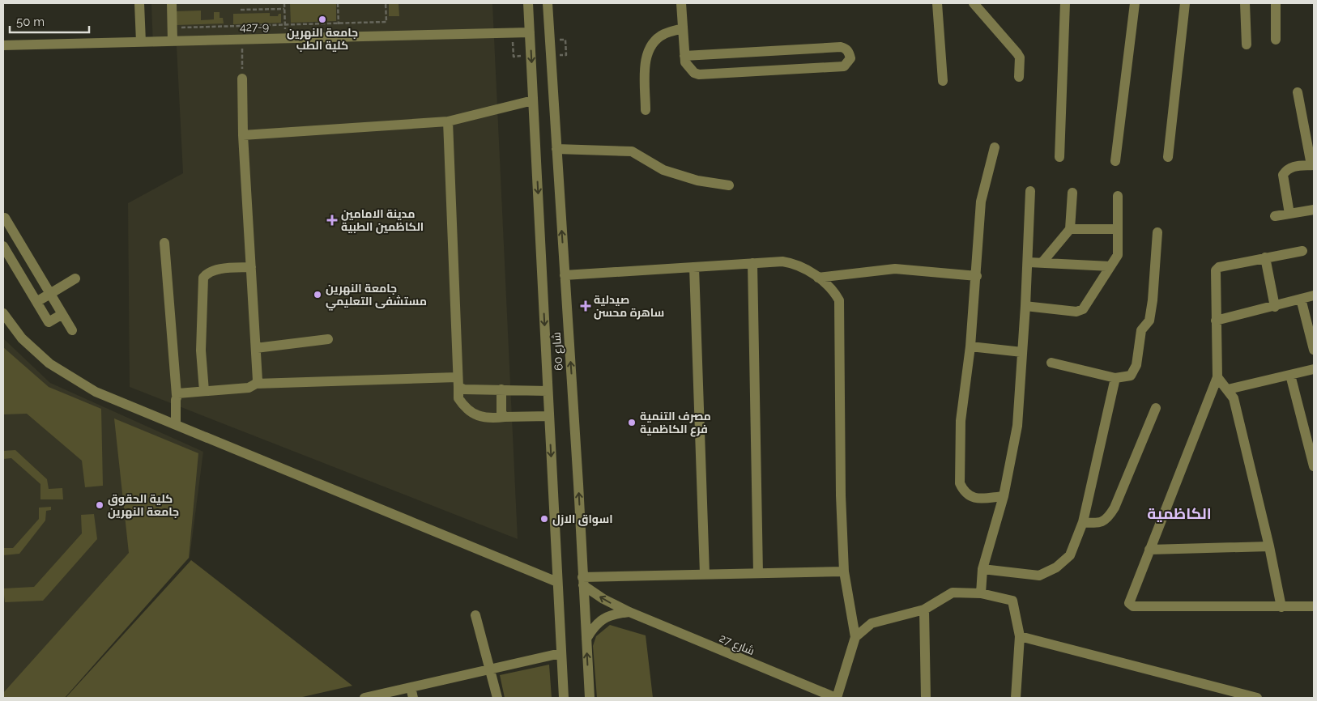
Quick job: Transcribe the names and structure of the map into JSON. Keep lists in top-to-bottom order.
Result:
{
  "streets": {
    "street": ["427-9", "شارع 60", "شارع 27"]
  },
  "crossings": [
    ["427-9", "شارع 60"],
    ["شارع 60", "شارع 27"]
  ],
  "districts": ["الكاظمية"],
  "places": {
    "other": [
      "جامعة النهرين كلية الطب",
      "جامعة النهرين مستشفى التعليمي",
      "مصرف التنمية فرع الكاظمية",
      "كلية الحقوق جامعة النهرين",
      "اسواق الازل"
    ],
    "health": ["مدينة الامامين الكاظمين الطبية", "صيدلية ساهرة محسن"]
  },
  "scale_bar": "50 m"
}
